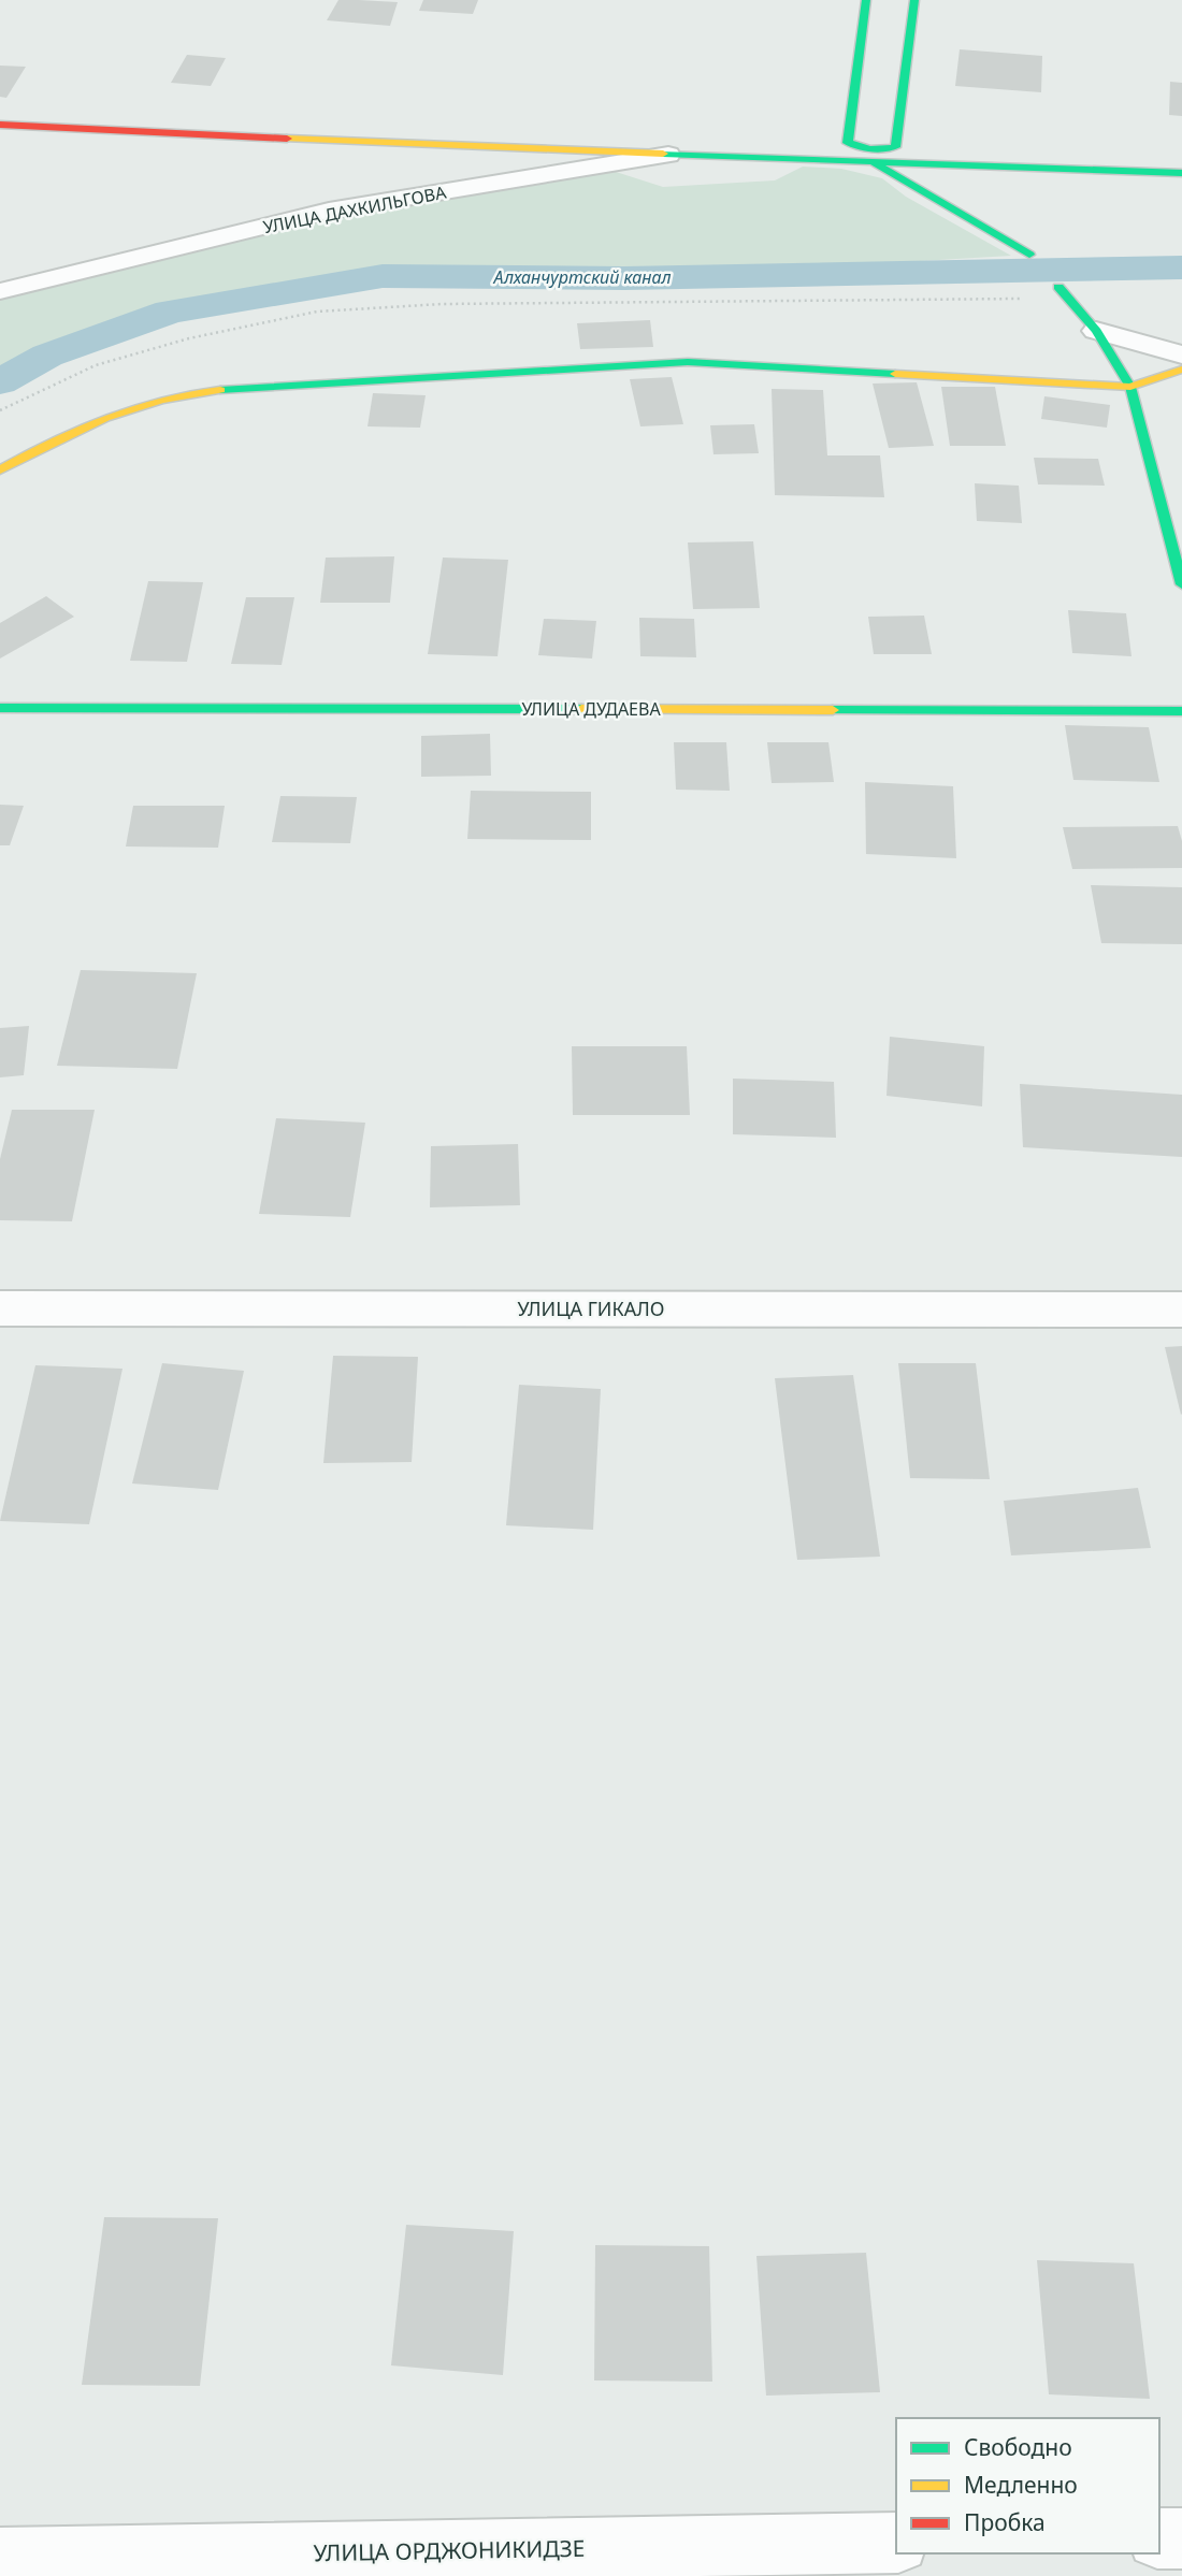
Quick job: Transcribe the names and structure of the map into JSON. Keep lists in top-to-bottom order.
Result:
{
  "streets": {
    "street": [
      "УЛИЦА ДАХКИЛЬГОВА",
      "УЛИЦА ДУДАЕВА",
      "УЛИЦА ГИКАЛО",
      "УЛИЦА ОРДЖОНИКИДЗЕ"
    ]
  },
  "water": ["Алханчуртский канал"],
  "legend": ["Свободно", "Медленно", "Пробка"]
}
